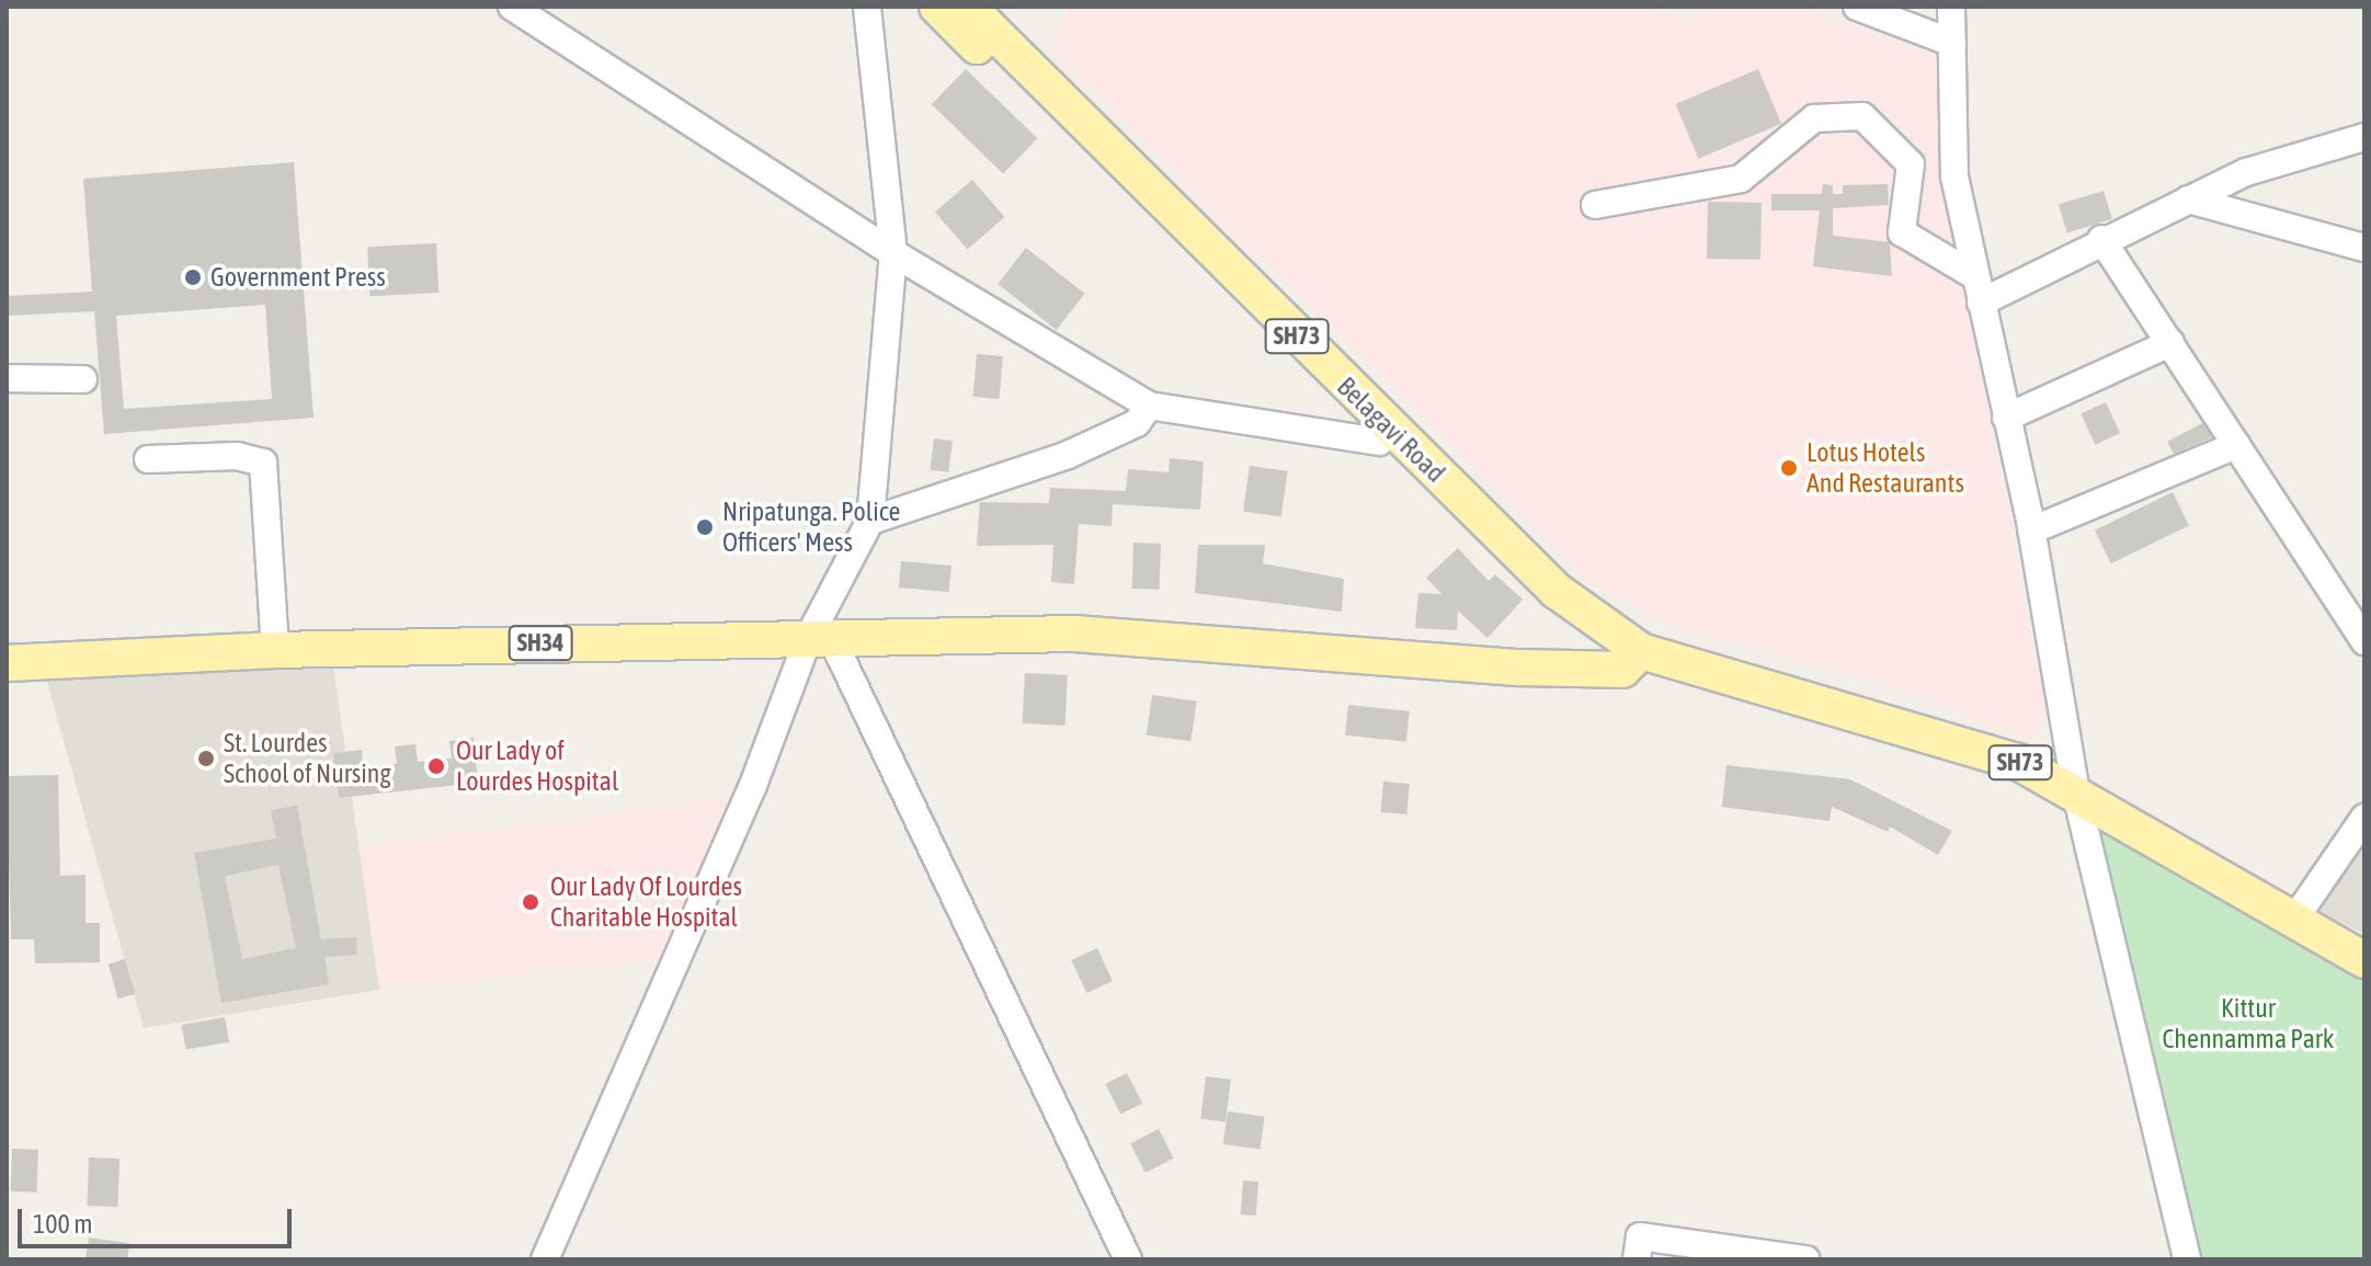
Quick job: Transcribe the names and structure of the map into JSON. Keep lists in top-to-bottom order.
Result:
{
  "streets": {
    "main road": ["SH73", "Belagavi Road", "SH34"]
  },
  "crossings": [
    ["SH73", "Belagavi Road"],
    ["SH73", "SH34"],
    ["Belagavi Road", "SH34"]
  ],
  "parks": ["Kittur Chennamma Park"],
  "places": [
    "Government Press",
    "Lotus Hotels And Restaurants",
    "Nripatunga. Police Officers' Mess",
    "St. Lourdes School of Nursing",
    "Our Lady of Lourdes Hospital",
    "Our Lady Of Lourdes Charitable Hospital"
  ],
  "scale_bar": "100 m"
}
